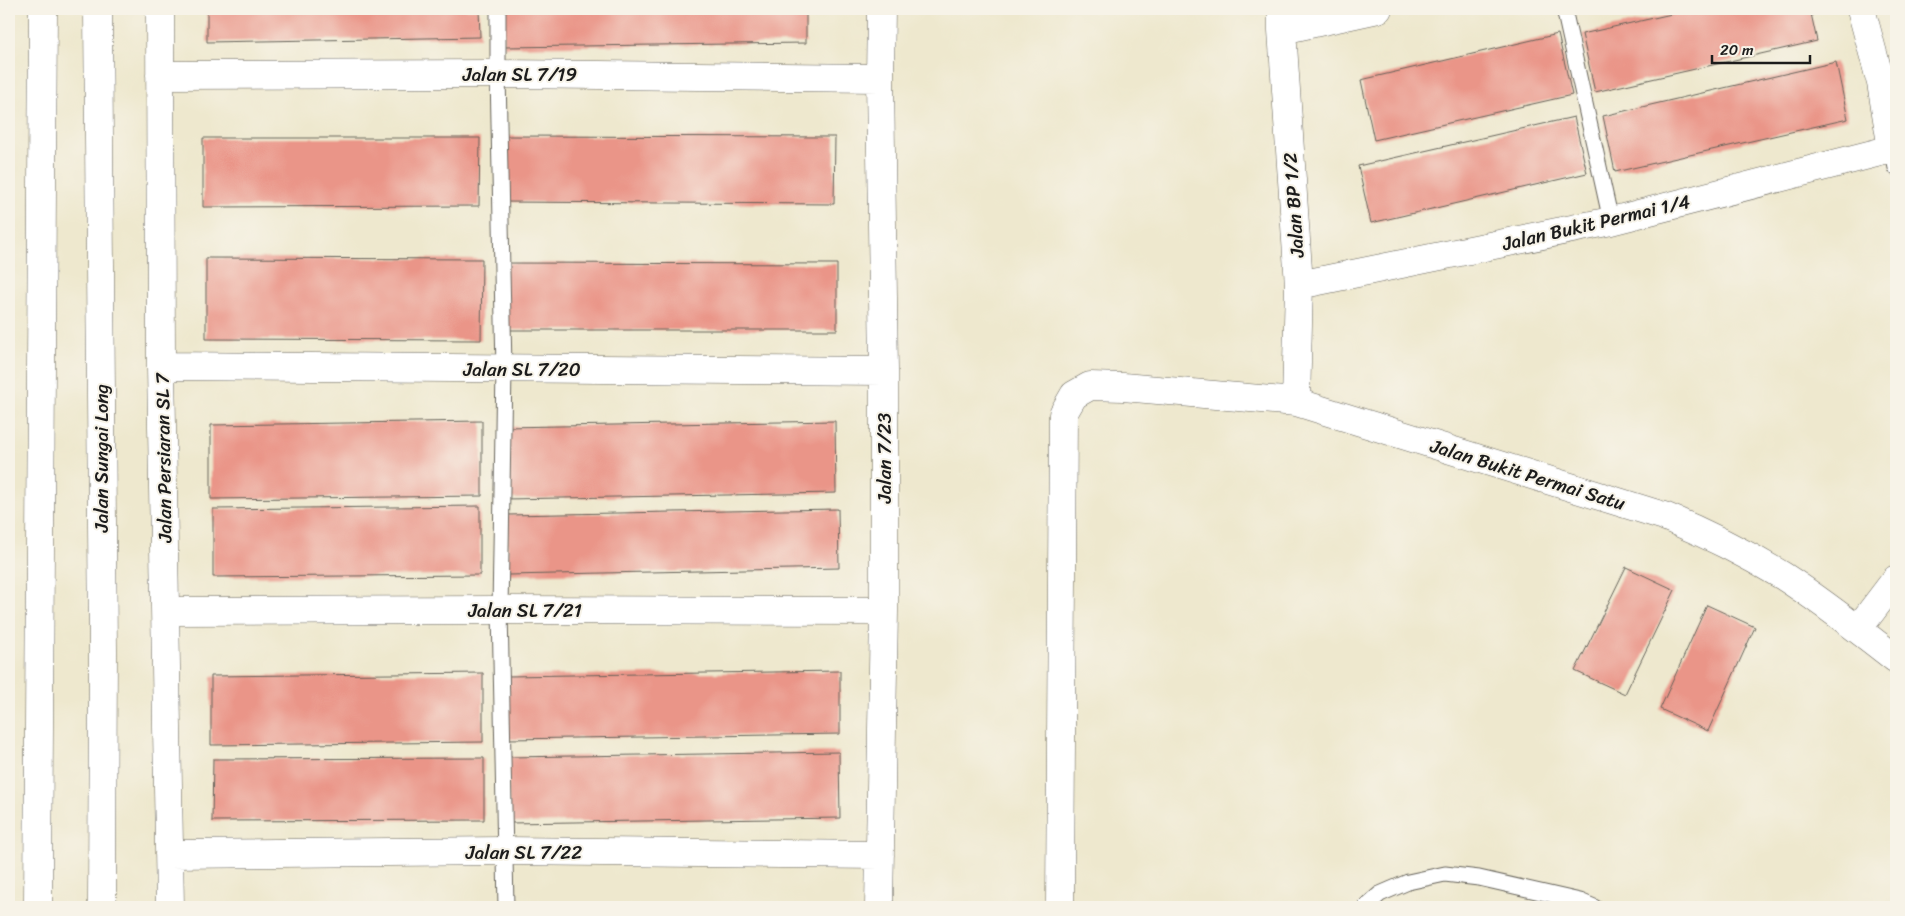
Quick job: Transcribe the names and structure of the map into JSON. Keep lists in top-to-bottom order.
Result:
{
  "streets": {
    "street": [
      "Jalan SL 7/19",
      "Jalan BP 1/2",
      "Jalan Bukit Permai 1/4",
      "Jalan SL 7/20",
      "Jalan Sungai Long",
      "Jalan Persiaran SL 7",
      "Jalan 7/23",
      "Jalan Bukit Permai Satu",
      "Jalan SL 7/21",
      "Jalan SL 7/22"
    ]
  },
  "crossings": [
    ["Jalan SL 7/19", "Jalan Persiaran SL 7"],
    ["Jalan SL 7/19", "Jalan 7/23"],
    ["Jalan BP 1/2", "Jalan Bukit Permai 1/4"],
    ["Jalan BP 1/2", "Jalan Bukit Permai Satu"],
    ["Jalan SL 7/20", "Jalan Persiaran SL 7"],
    ["Jalan SL 7/20", "Jalan 7/23"],
    ["Jalan Persiaran SL 7", "Jalan SL 7/21"],
    ["Jalan Persiaran SL 7", "Jalan SL 7/22"],
    ["Jalan 7/23", "Jalan SL 7/21"],
    ["Jalan 7/23", "Jalan SL 7/22"]
  ],
  "scale_bar": "20 m"
}
